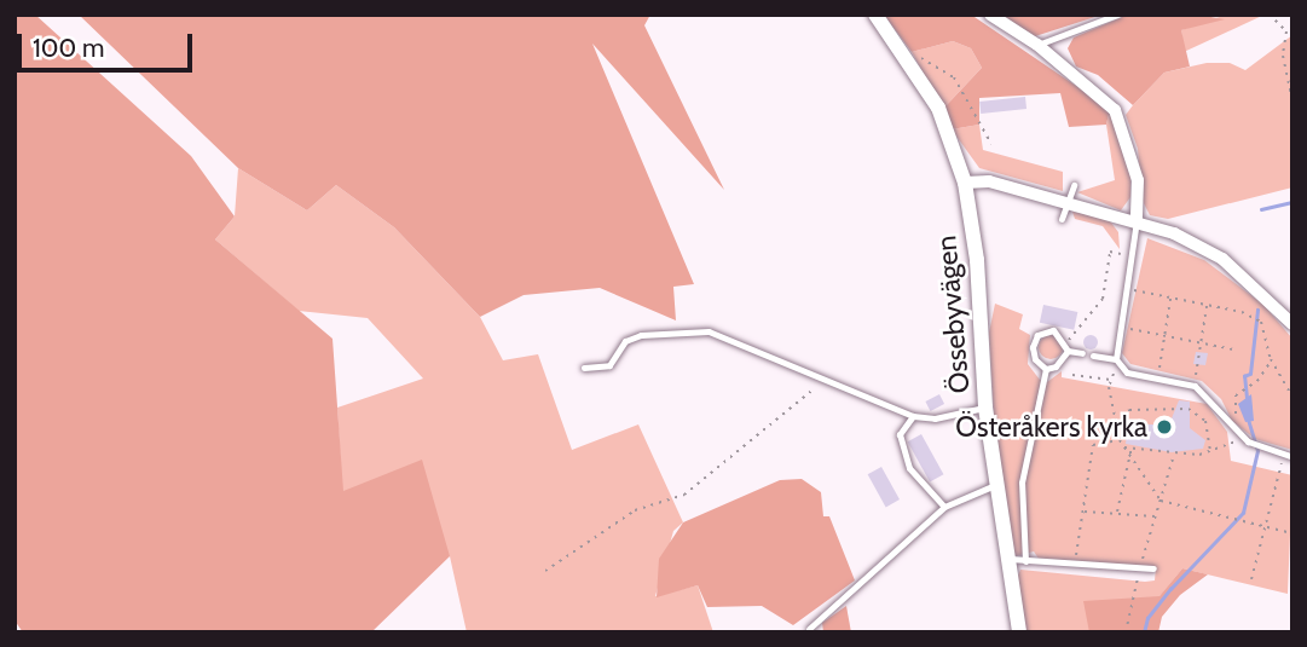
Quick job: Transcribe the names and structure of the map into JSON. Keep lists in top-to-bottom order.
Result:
{
  "streets": {
    "street": ["Össebyvägen"]
  },
  "places": ["Österåkers kyrka"],
  "scale_bar": "100 m"
}
